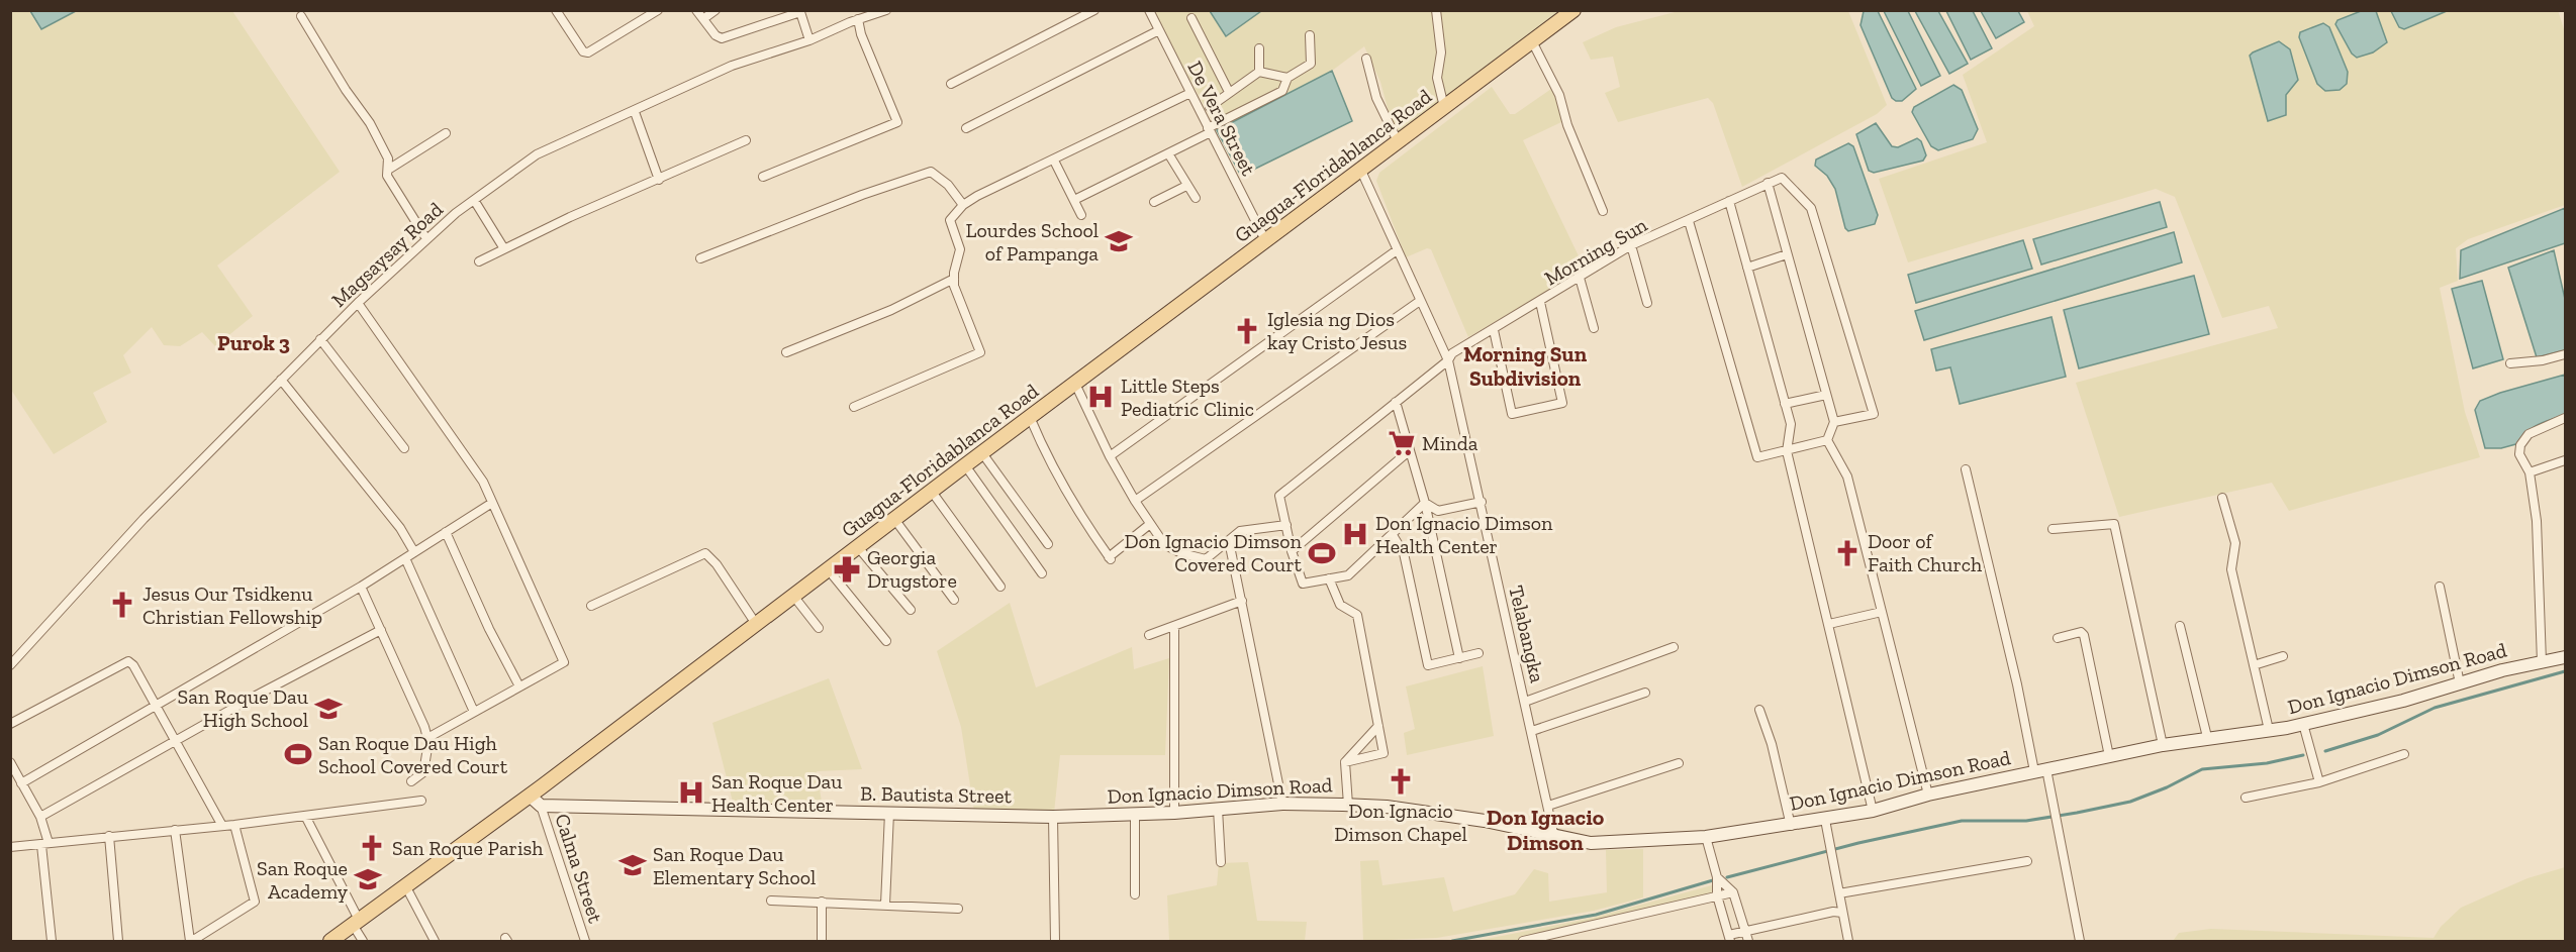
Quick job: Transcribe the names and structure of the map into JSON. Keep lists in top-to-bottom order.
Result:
{
  "streets": {
    "main road": ["Guagua-Floridablanca Road"],
    "street": [
      "De Vera Street",
      "Morning Sun",
      "Magsaysay Road",
      "Telabangka",
      "Don Ignacio Dimson Road",
      "B. Bautista Street",
      "Calma Street"
    ]
  },
  "crossings": [
    ["De Vera Street", "Guagua-Floridablanca Road"],
    ["Guagua-Floridablanca Road", "Telabangka"],
    ["Morning Sun", "Telabangka"],
    ["Telabangka", "Don Ignacio Dimson Road"],
    ["Don Ignacio Dimson Road", "B. Bautista Street"],
    ["B. Bautista Street", "Calma Street"]
  ],
  "districts": ["Purok 3", "Morning Sun Subdivision", "Don Ignacio Dimson"],
  "places": {
    "school or university": [
      "Lourdes School of Pampanga",
      "San Roque Dau High School",
      "San Roque Dau Elementary School",
      "San Roque Academy"
    ],
    "church": [
      "Iglesia ng Dios kay Cristo Jesus",
      "Door of Faith Church",
      "Jesus Our Tsidkenu Christian Fellowship",
      "Don Ignacio Dimson Chapel",
      "San Roque Parish"
    ],
    "hospital": ["Little Steps Pediatric Clinic", "Don Ignacio Dimson Health Center", "San Roque Dau Health Center"],
    "supermarket": ["Minda"],
    "sports": ["Don Ignacio Dimson Covered Court", "San Roque Dau High School Covered Court"],
    "pharmacy": ["Georgia Drugstore"]
  }
}
